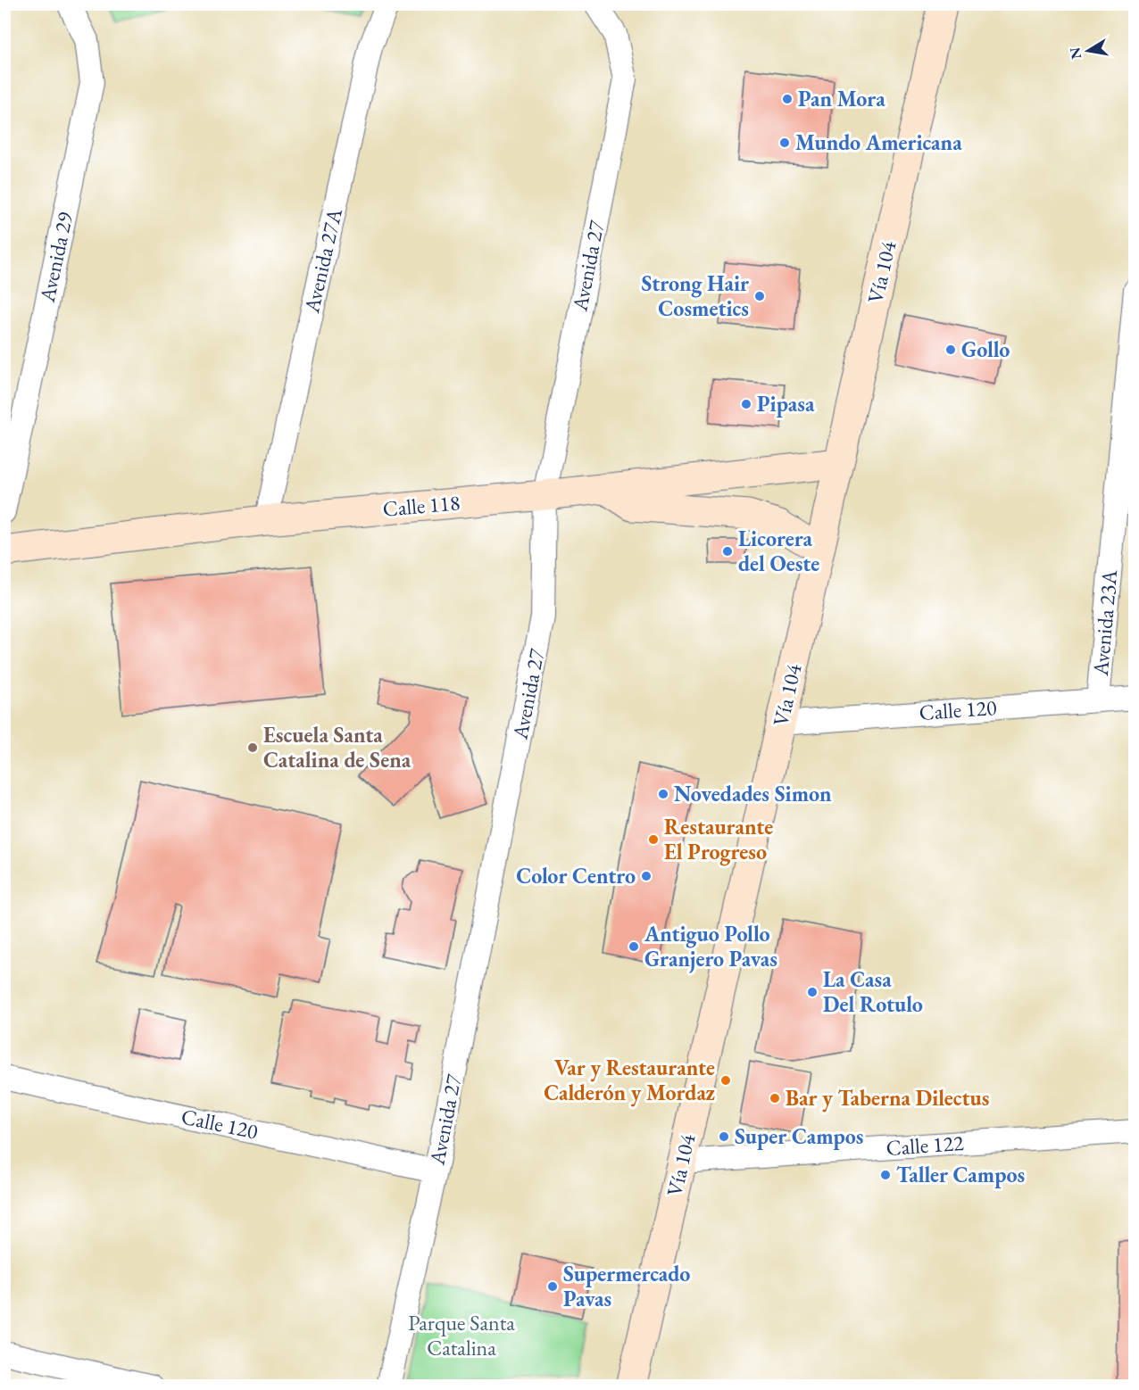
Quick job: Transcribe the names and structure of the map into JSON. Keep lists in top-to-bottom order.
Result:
{
  "streets": {
    "main road": ["Vía 104", "Calle 118"],
    "street": [
      "Avenida 29",
      "Avenida 27A",
      "Avenida 27",
      "Avenida 23A",
      "Calle 120",
      "Calle 122"
    ]
  },
  "crossings": [
    ["Avenida 27A", "Calle 118"],
    ["Avenida 27", "Calle 118"],
    ["Avenida 27", "Calle 120"],
    ["Vía 104", "Calle 118"],
    ["Vía 104", "Calle 120"],
    ["Vía 104", "Calle 122"],
    ["Avenida 23A", "Calle 120"]
  ],
  "parks": ["Parque Santa Catalina"],
  "places": [
    "Pan Mora",
    "Mundo Americana",
    "Strong Hair Cosmetics",
    "Gollo",
    "Pipasa",
    "Licorera del Oeste",
    "Escuela Santa Catalina de Sena",
    "Novedades Simon",
    "Restaurante El Progreso",
    "Color Centro",
    "Antiguo Pollo Granjero Pavas",
    "La Casa Del Rotulo",
    "Var y Restaurante Calderón y Mordaz",
    "Bar y Taberna Dilectus",
    "Super Campos",
    "Taller Campos",
    "Supermercado Pavas"
  ],
  "north": "left"
}
